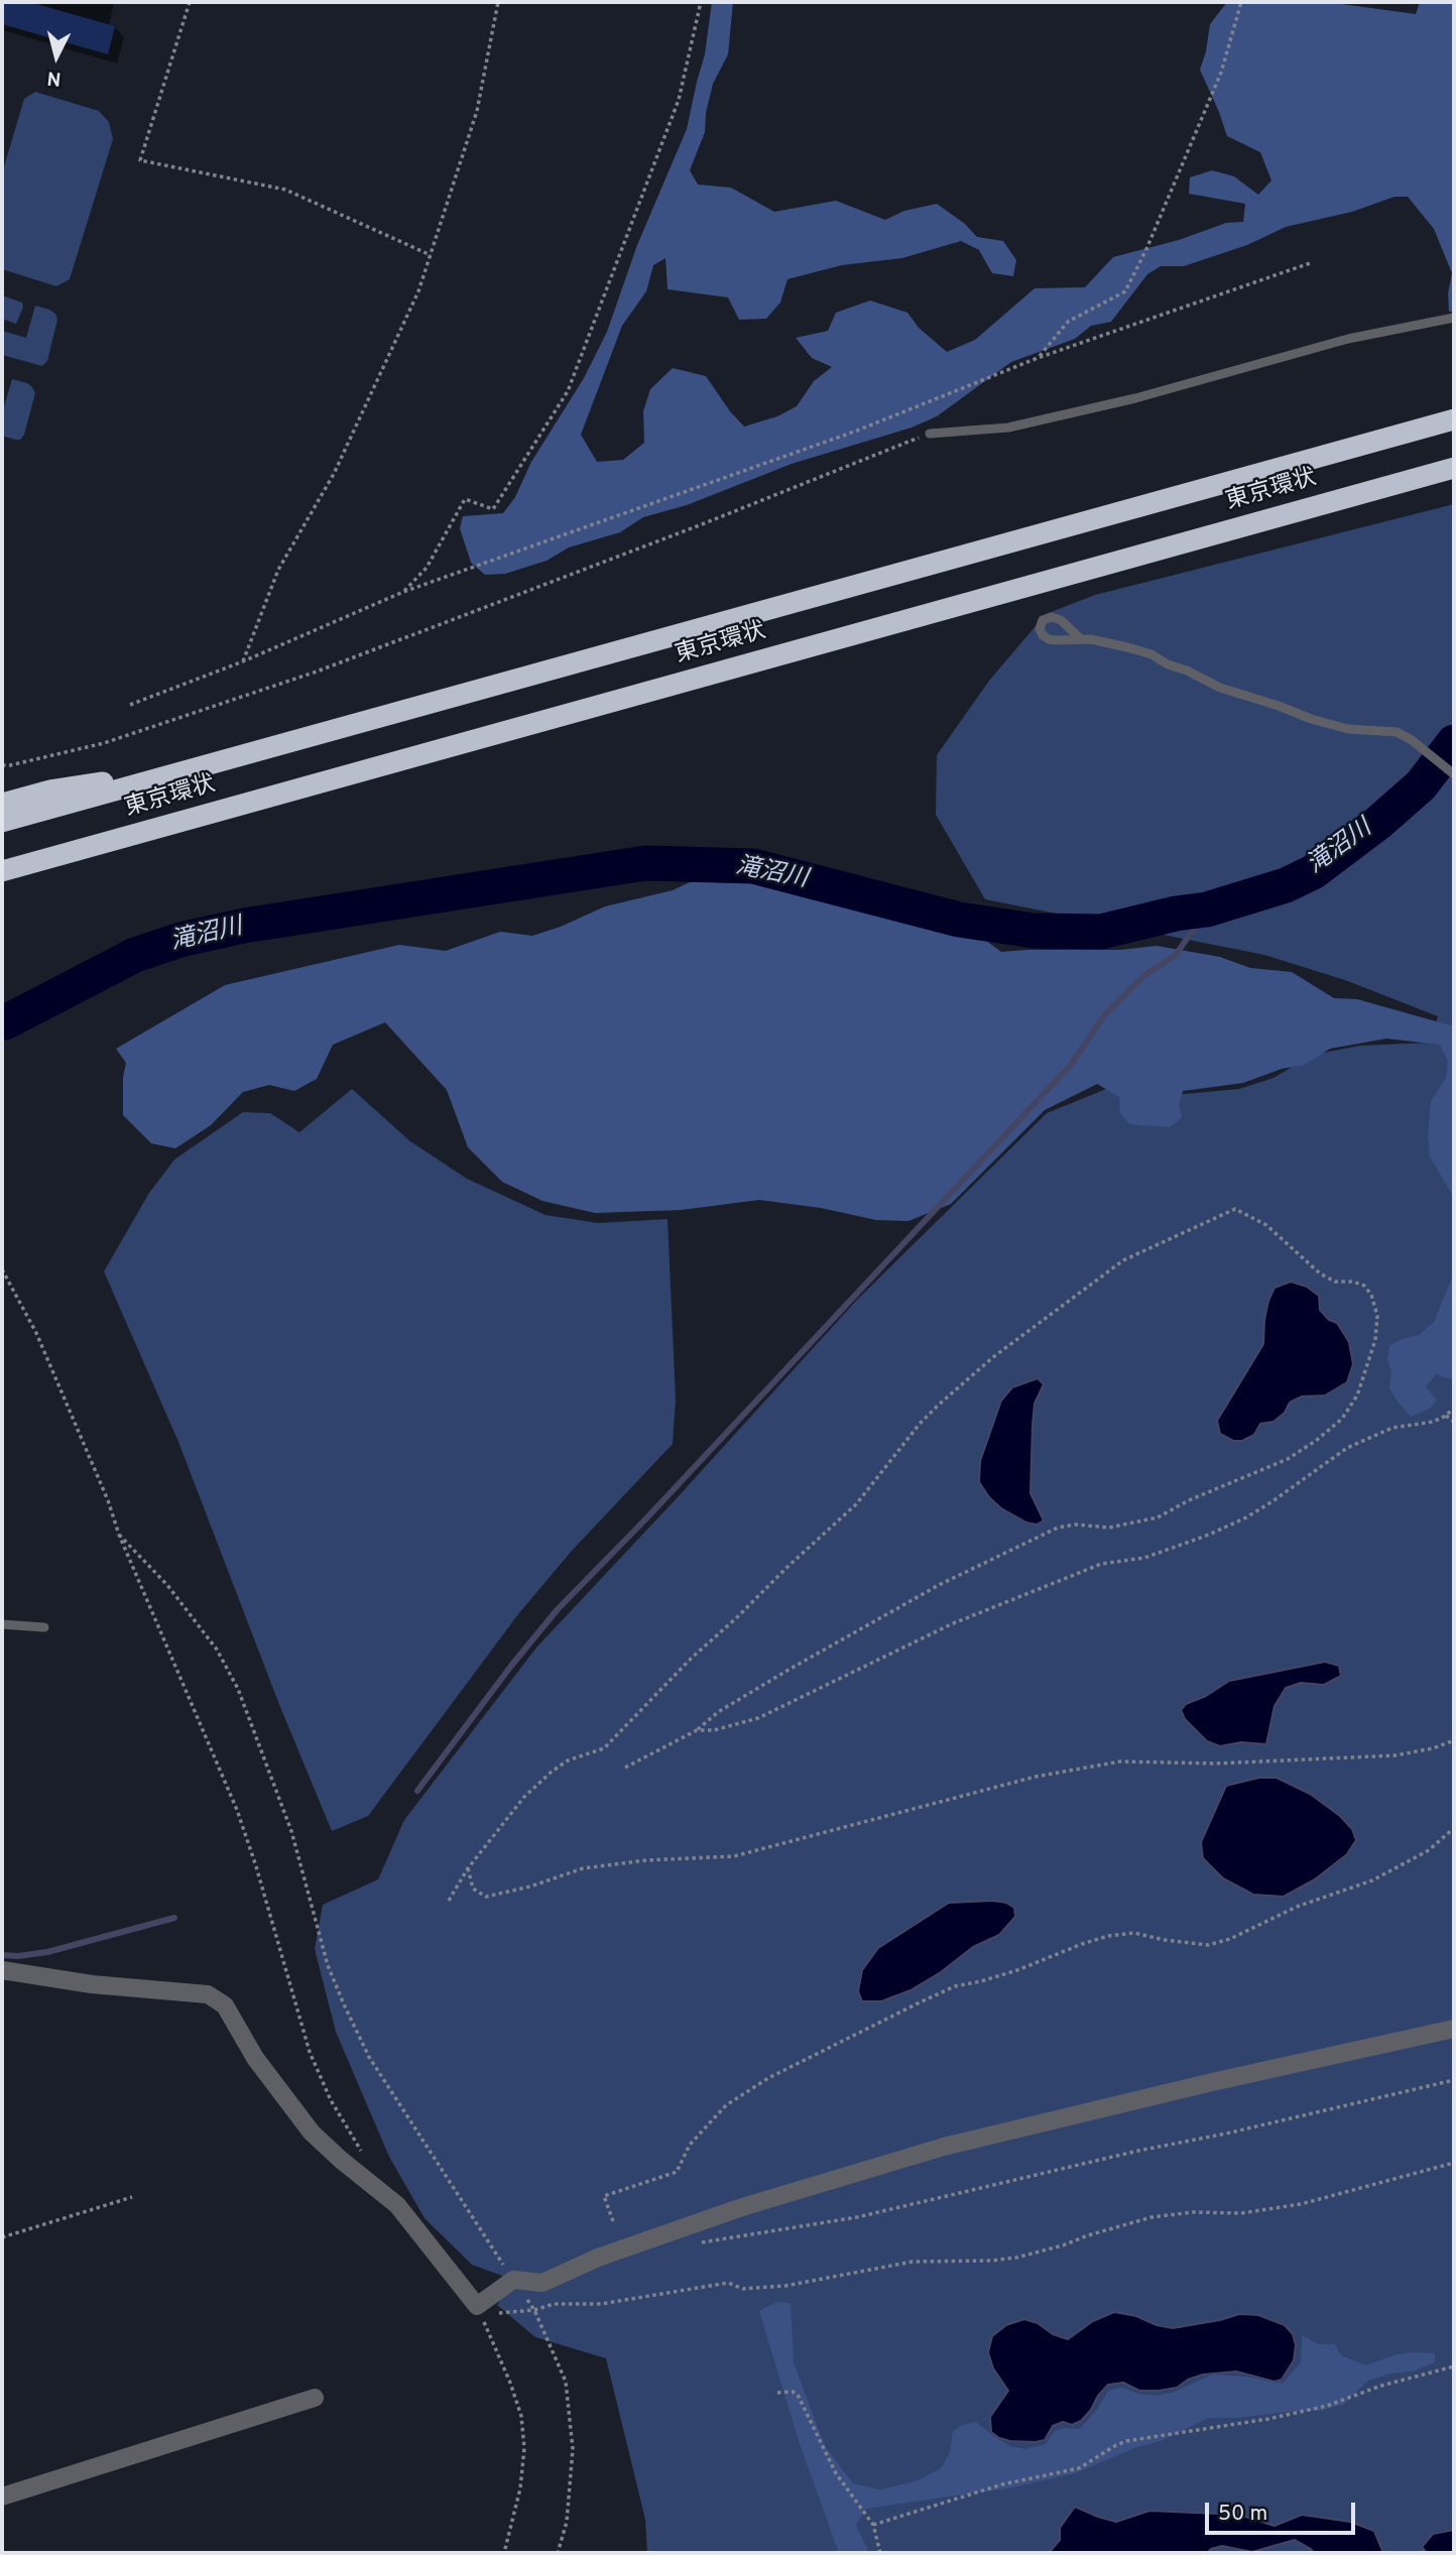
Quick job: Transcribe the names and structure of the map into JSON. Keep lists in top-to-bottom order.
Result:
{
  "streets": {
    "highway": ["東京環状"]
  },
  "water": ["滝沼川"],
  "scale_bar": "50 m",
  "north": "bottom"
}
